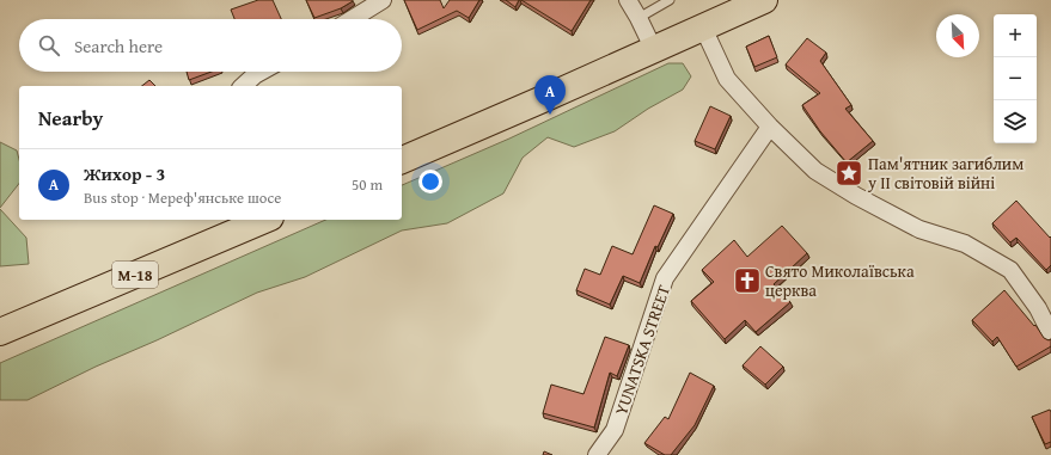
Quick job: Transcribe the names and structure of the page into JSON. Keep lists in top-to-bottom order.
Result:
{
  "streets": {
    "highway": ["М-18"],
    "street": ["YUNATSKA STREET"]
  },
  "places": {
    "place": ["Пам'ятник загиблим у II світовій війні"],
    "church": ["Свято Миколаївська церква"]
  },
  "north": "bottom right",
  "page": {
    "map_buttons": ["+", "−"],
    "search": "Search here",
    "pins": "A",
    "heading": "Nearby",
    "list": [
      {
        "mark": "A",
        "name": "Жихор - 3",
        "note": "Bus stop · Мереф'янське шосе",
        "value": "50 m"
      }
    ]
  }
}
